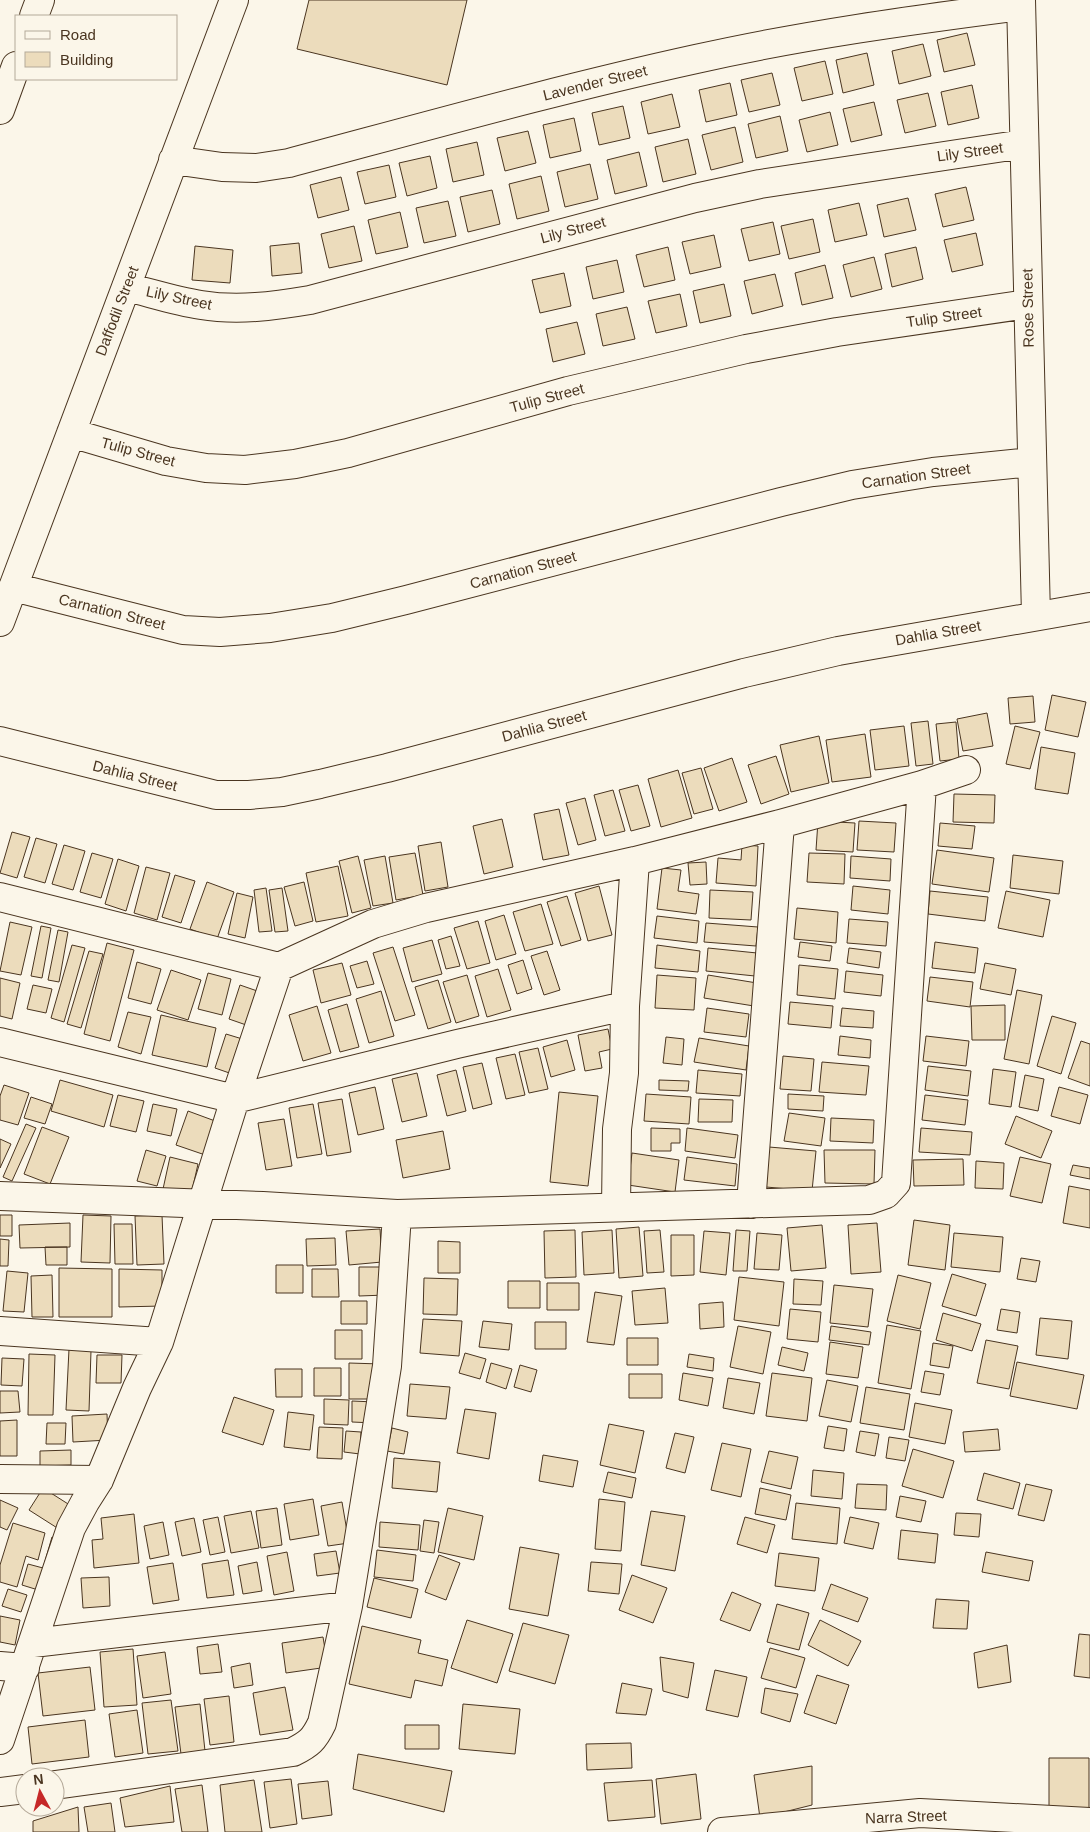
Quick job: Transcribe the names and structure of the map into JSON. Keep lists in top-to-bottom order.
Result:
{
  "streets": {
    "street": [
      "Lavender Street",
      "Lily Street",
      "Rose Street",
      "Daffodil Street",
      "Tulip Street",
      "Carnation Street",
      "Dahlia Street",
      "Narra Street"
    ]
  },
  "crossings": [
    ["Lavender Street", "Rose Street"],
    ["Lavender Street", "Daffodil Street"],
    ["Lily Street", "Rose Street"],
    ["Lily Street", "Daffodil Street"],
    ["Rose Street", "Tulip Street"],
    ["Rose Street", "Carnation Street"],
    ["Rose Street", "Dahlia Street"],
    ["Daffodil Street", "Tulip Street"],
    ["Daffodil Street", "Carnation Street"]
  ],
  "legend": ["Road", "Building"],
  "north": "top"
}
